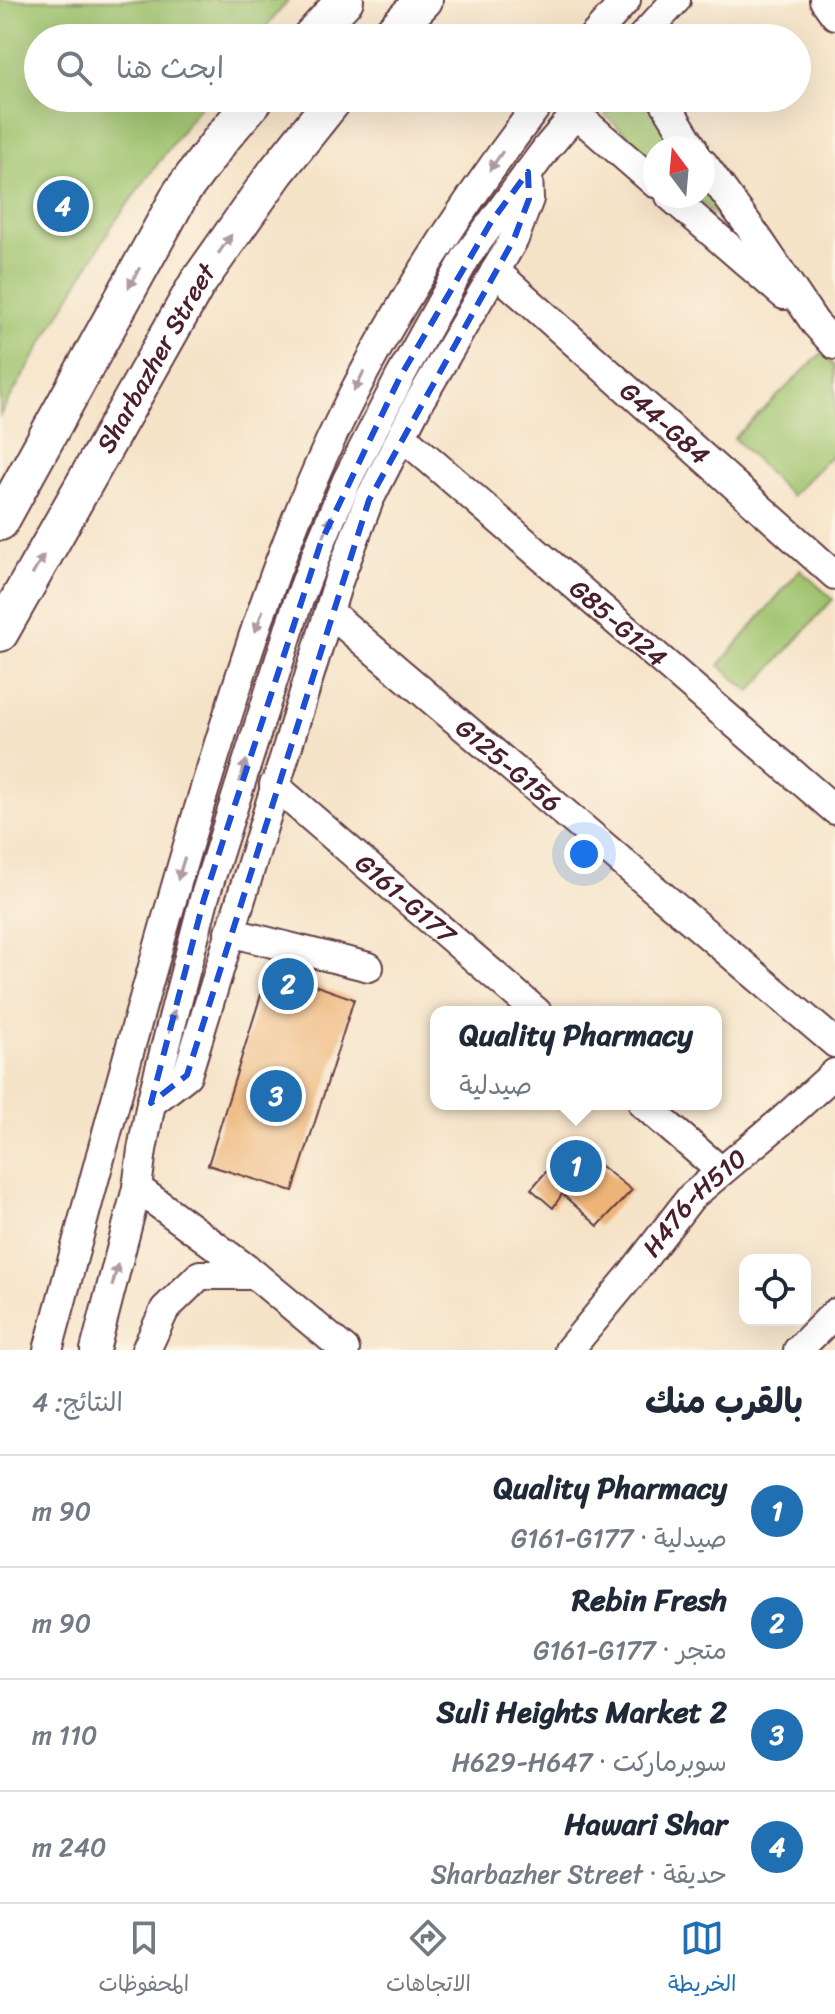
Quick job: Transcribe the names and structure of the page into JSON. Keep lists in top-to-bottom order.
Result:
{
  "streets": {
    "main road": ["Sharbazher Street"],
    "street": [
      "G44-G84",
      "G85-G124",
      "G125-G156",
      "G161-G177",
      "H476-H510"
    ]
  },
  "north": "top",
  "page": {
    "search": "ابحث هنا",
    "pins": [
      "4",
      "2",
      "3",
      "1"
    ],
    "popup": ["Quality Pharmacy", "صيدلية"],
    "heading": ["بالقرب منك", "النتائج: 4"],
    "list": [
      {
        "mark": "1",
        "name": "Quality Pharmacy",
        "note": "صيدلية · G161-G177",
        "value": "90 m"
      },
      {
        "mark": "2",
        "name": "Rebin Fresh",
        "note": "متجر · G161-G177",
        "value": "90 m"
      },
      {
        "mark": "3",
        "name": "Suli Heights Market 2",
        "note": "سوبرماركت · H629-H647",
        "value": "110 m"
      },
      {
        "mark": "4",
        "name": "Hawari Shar",
        "note": "حديقة · Sharbazher Street",
        "value": "240 m"
      }
    ],
    "nav": ["الخريطة", "الاتجاهات", "المحفوظات"]
  }
}
